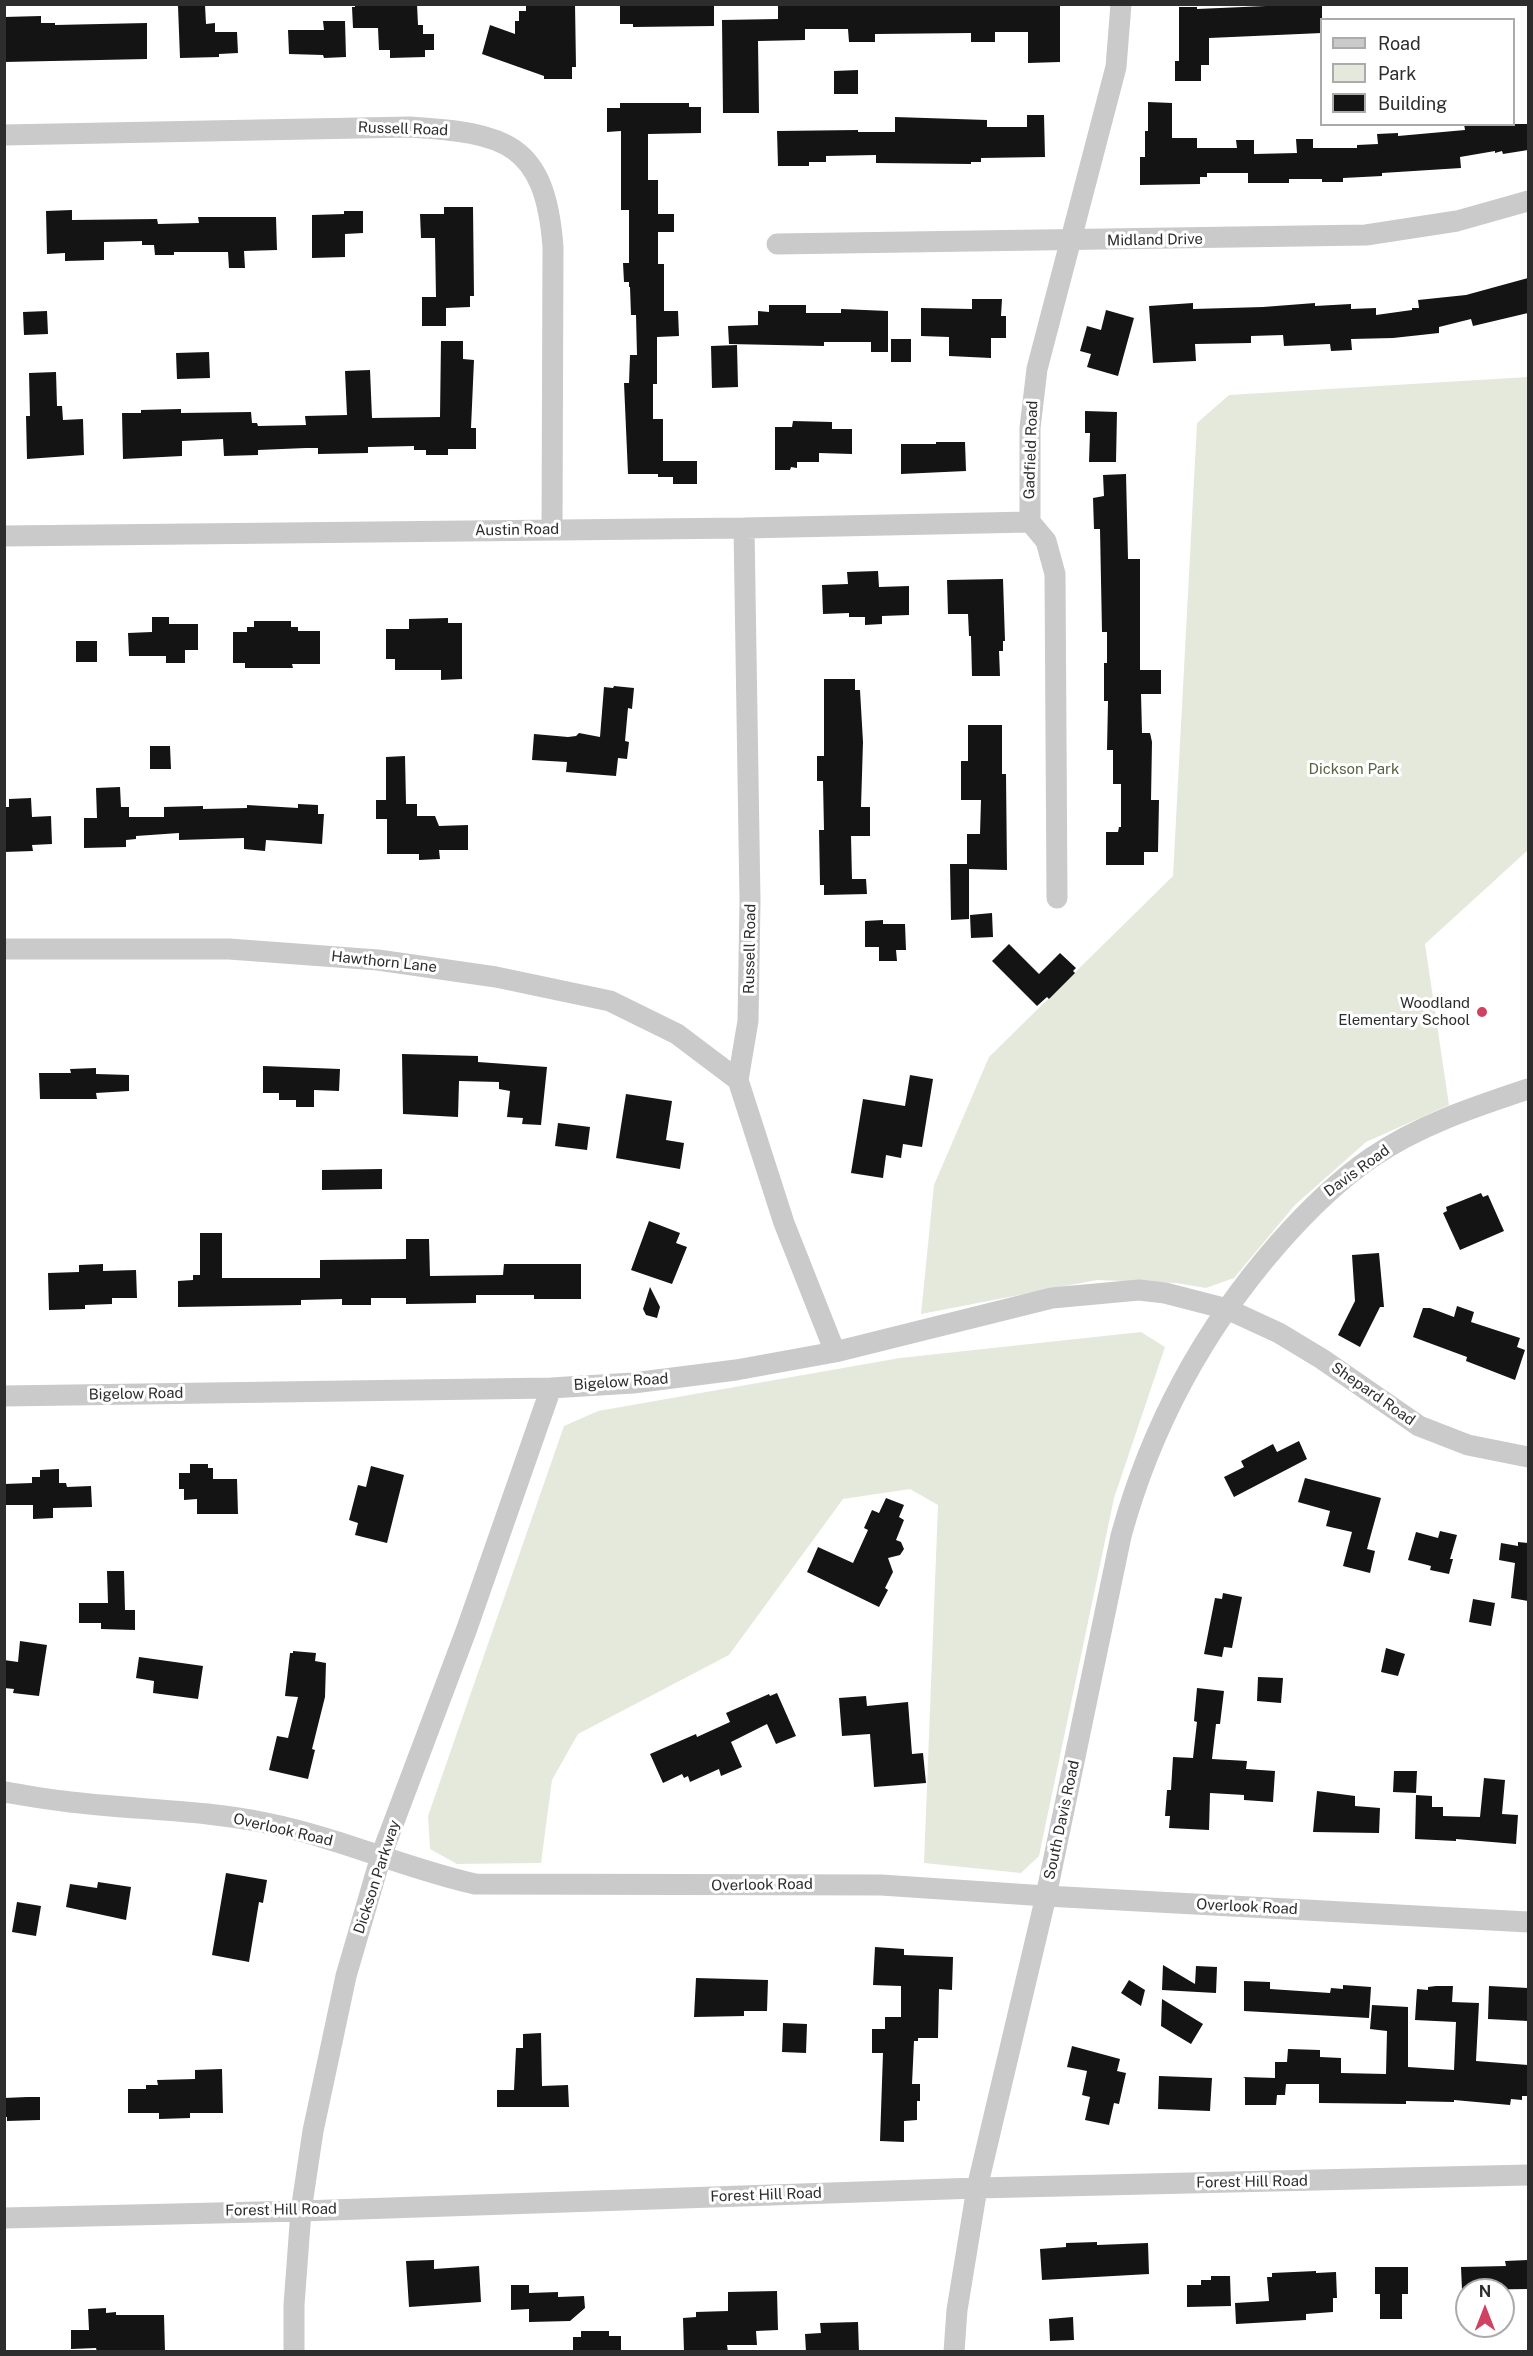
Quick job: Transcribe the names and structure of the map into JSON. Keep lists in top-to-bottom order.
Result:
{
  "streets": {
    "street": [
      "Russell Road",
      "Midland Drive",
      "Gadfield Road",
      "Austin Road",
      "Hawthorn Lane",
      "Davis Road",
      "Bigelow Road",
      "Shepard Road",
      "South Davis Road",
      "Overlook Road",
      "Dickson Parkway",
      "Forest Hill Road"
    ]
  },
  "crossings": [
    ["Russell Road", "Austin Road"],
    ["Russell Road", "Hawthorn Lane"],
    ["Russell Road", "Bigelow Road"],
    ["Midland Drive", "Gadfield Road"],
    ["Gadfield Road", "Austin Road"],
    ["Davis Road", "Bigelow Road"],
    ["Davis Road", "Shepard Road"],
    ["Davis Road", "South Davis Road"],
    ["Bigelow Road", "Shepard Road"],
    ["Bigelow Road", "South Davis Road"],
    ["Bigelow Road", "Dickson Parkway"],
    ["Shepard Road", "South Davis Road"],
    ["South Davis Road", "Overlook Road"],
    ["South Davis Road", "Forest Hill Road"],
    ["Overlook Road", "Dickson Parkway"],
    ["Dickson Parkway", "Forest Hill Road"]
  ],
  "parks": ["Dickson Park"],
  "places": ["Woodland Elementary School"],
  "legend": ["Road", "Park", "Building"],
  "north": "top"
}
